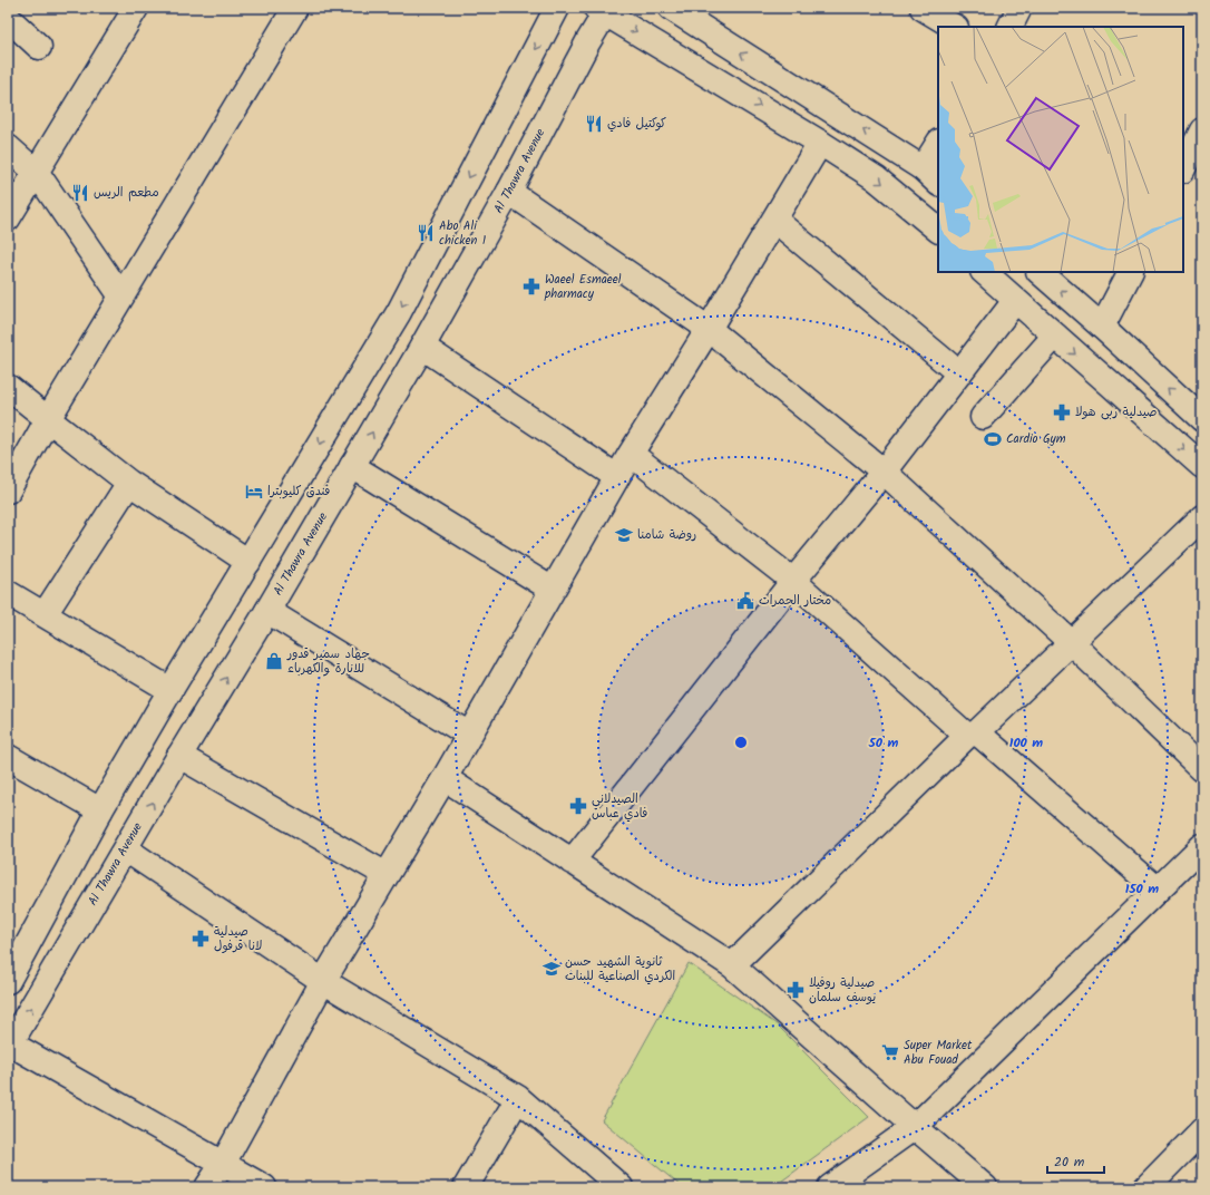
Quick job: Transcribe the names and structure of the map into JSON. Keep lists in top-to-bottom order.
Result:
{
  "streets": {
    "street": ["Al Thawra Avenue"]
  },
  "places": {
    "restaurant": ["كوكتيل فادي", "مطعم الريس", "Abo Ali chicken 1"],
    "pharmacy": [
      "Waeel Esmaeel pharmacy",
      "صيدلية ربى هولا",
      "الصيدلاني فادي عباس",
      "صيدلية لانا قرفول",
      "صيدلية روفيلا يوسف سلمان"
    ],
    "sports": ["Cardio Gym"],
    "hotel": ["فندق كليوبترا"],
    "school or university": ["روضة شامنا", "ثانوية الشهيد حسن الكردي الصناعية للبنات"],
    "public building": ["مختار الحمرات"],
    "shop": ["جهاد سمير قدور للانارة والكهرباء"],
    "supermarket": ["Super Market Abu Fouad"]
  },
  "scale_bar": "20 m",
  "rings": ["50 m", "100 m", "150 m"]
}
